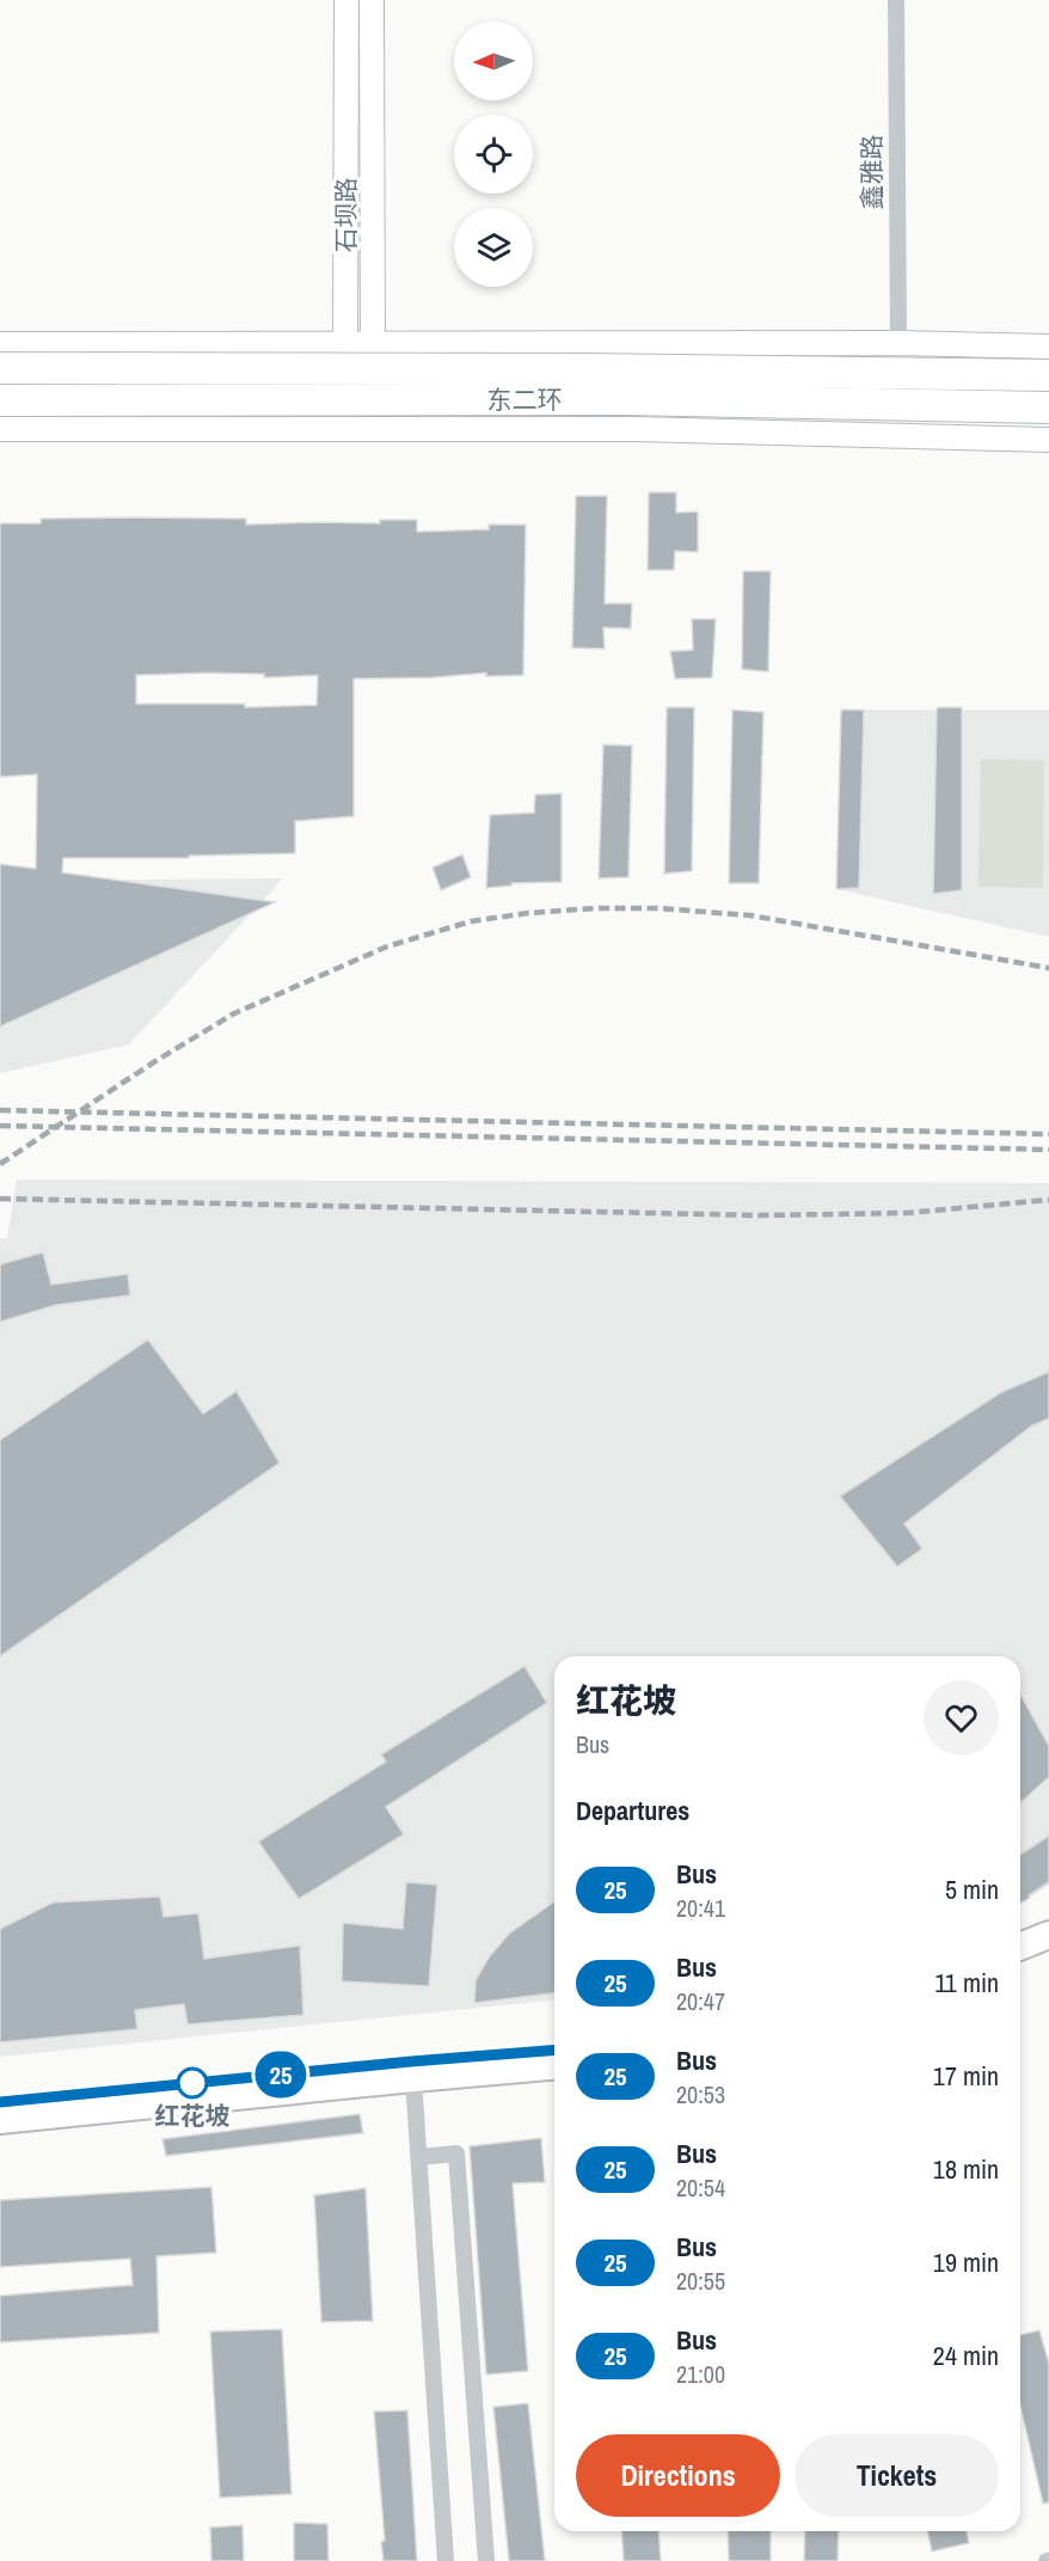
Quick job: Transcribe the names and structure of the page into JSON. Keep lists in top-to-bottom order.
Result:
{
  "streets": {
    "highway": ["东二环"],
    "street": ["鑫雅路", "石坝路"]
  },
  "places": ["红花坡"],
  "lines": ["bus line 25"],
  "north": "left",
  "page": {
    "on_map": "25",
    "heading": [
      ["红花坡", "Bus"],
      "Departures"
    ],
    "list": [
      {
        "mark": "25",
        "name": "Bus",
        "note": "20:41",
        "value": "5 min"
      },
      {
        "mark": "25",
        "name": "Bus",
        "note": "20:47",
        "value": "11 min"
      },
      {
        "mark": "25",
        "name": "Bus",
        "note": "20:53",
        "value": "17 min"
      },
      {
        "mark": "25",
        "name": "Bus",
        "note": "20:54",
        "value": "18 min"
      },
      {
        "mark": "25",
        "name": "Bus",
        "note": "20:55",
        "value": "19 min"
      },
      {
        "mark": "25",
        "name": "Bus",
        "note": "21:00",
        "value": "24 min"
      }
    ],
    "buttons": ["Directions", "Tickets"]
  }
}
